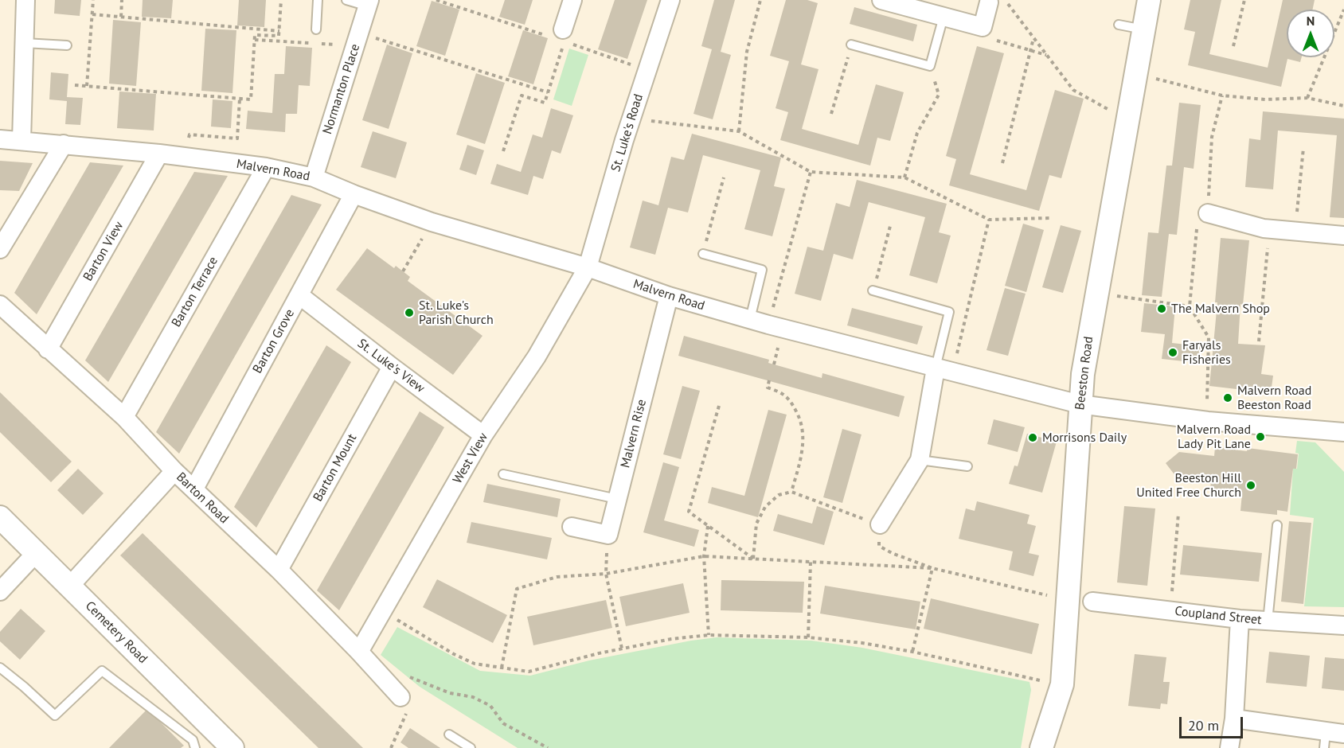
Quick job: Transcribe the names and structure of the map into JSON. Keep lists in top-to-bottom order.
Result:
{
  "streets": {
    "street": [
      "Normanton Place",
      "St. Luke's Road",
      "Malvern Road",
      "Barton View",
      "Barton Terrace",
      "Barton Grove",
      "St. Luke's View",
      "Beeston Road",
      "Malvern Rise",
      "West View",
      "Barton Mount",
      "Barton Road",
      "Coupland Street",
      "Cemetery Road"
    ]
  },
  "crossings": [
    ["Normanton Place", "Malvern Road"],
    ["St. Luke's Road", "Malvern Road"],
    ["St. Luke's Road", "West View"],
    ["Malvern Road", "Barton View"],
    ["Malvern Road", "Barton Terrace"],
    ["Malvern Road", "Barton Grove"],
    ["Malvern Road", "Beeston Road"],
    ["Malvern Road", "Malvern Rise"],
    ["Malvern Road", "West View"],
    ["Barton View", "Barton Road"],
    ["Barton Terrace", "Barton Road"],
    ["Barton Grove", "St. Luke's View"],
    ["Barton Grove", "Barton Road"],
    ["St. Luke's View", "West View"],
    ["St. Luke's View", "Barton Mount"],
    ["West View", "Barton Road"],
    ["Barton Mount", "Barton Road"]
  ],
  "places": [
    "The Malvern Shop",
    "St. Luke's Parish Church",
    "Faryals Fisheries",
    "Malvern Road Beeston Road",
    "Malvern Road Lady Pit Lane",
    "Morrisons Daily",
    "Beeston Hill United Free Church"
  ],
  "scale_bar": "20 m",
  "north": "top"
}
